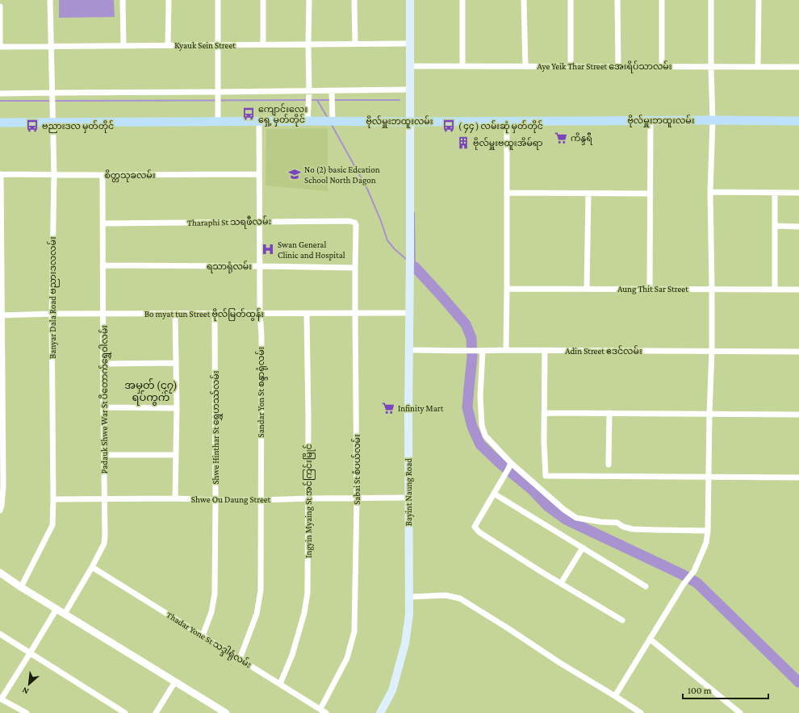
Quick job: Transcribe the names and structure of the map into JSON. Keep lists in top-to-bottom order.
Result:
{
  "streets": {
    "main road": ["ဗိုလ်မှူးဘထူးလမ်း", "Bayint Naung Road"],
    "street": [
      "Kyauk Sein Street",
      "Aye Yeik Thar Street အေးရိပ်သာလမ်း",
      "စိတ္တသုခလမ်း",
      "Tharaphi St သရဖီလမ်း",
      "ရသာရုံလမ်း",
      "Aung Thit Sar Street",
      "Banyar Dala Road ဗညားဒလလမ်း",
      "Bo myat tun Street ဗိုလ်မြတ်ထွန်း",
      "Adin Street ဧဒင်လမ်း",
      "Sandar Yon St စန္ဒာရုံလမ်း",
      "Padauk Shwe War St ပိတောက်ရွှေဝါလမ်း",
      "Shwe Hinthar St ရွှေဟဿ်လမ်း",
      "Sabai St စံပယ်လမ်း",
      "Shwe Ou Daung Street",
      "Ingyin Myaing St အင်ကြင်းမြိုင်",
      "Thadar Yone St သဒ္ဒါရုံလမ်း"
    ]
  },
  "crossings": [
    ["Kyauk Sein Street", "Banyar Dala Road ဗညားဒလလမ်း"],
    ["Kyauk Sein Street", "Bayint Naung Road"],
    ["Aye Yeik Thar Street အေးရိပ်သာလမ်း", "Bayint Naung Road"],
    ["ဗိုလ်မှူးဘထူးလမ်း", "Banyar Dala Road ဗညားဒလလမ်း"],
    ["ဗိုလ်မှူးဘထူးလမ်း", "Sandar Yon St စန္ဒာရုံလမ်း"],
    ["ဗိုလ်မှူးဘထူးလမ်း", "Bayint Naung Road"],
    ["စိတ္တသုခလမ်း", "Banyar Dala Road ဗညားဒလလမ်း"],
    ["စိတ္တသုခလမ်း", "Sandar Yon St စန္ဒာရုံလမ်း"],
    ["စိတ္တသုခလမ်း", "Padauk Shwe War St ပိတောက်ရွှေဝါလမ်း"],
    ["Tharaphi St သရဖီလမ်း", "Sandar Yon St စန္ဒာရုံလမ်း"],
    ["Tharaphi St သရဖီလမ်း", "Padauk Shwe War St ပိတောက်ရွှေဝါလမ်း"],
    ["Tharaphi St သရဖီလမ်း", "Sabai St စံပယ်လမ်း"],
    ["ရသာရုံလမ်း", "Sandar Yon St စန္ဒာရုံလမ်း"],
    ["ရသာရုံလမ်း", "Padauk Shwe War St ပိတောက်ရွှေဝါလမ်း"],
    ["ရသာရုံလမ်း", "Sabai St စံပယ်လမ်း"],
    ["Banyar Dala Road ဗညားဒလလမ်း", "Bo myat tun Street ဗိုလ်မြတ်ထွန်း"],
    ["Banyar Dala Road ဗညားဒလလမ်း", "Shwe Ou Daung Street"],
    ["Bo myat tun Street ဗိုလ်မြတ်ထွန်း", "Sandar Yon St စန္ဒာရုံလမ်း"],
    ["Bo myat tun Street ဗိုလ်မြတ်ထွန်း", "Padauk Shwe War St ပိတောက်ရွှေဝါလမ်း"],
    ["Bo myat tun Street ဗိုလ်မြတ်ထွန်း", "Shwe Hinthar St ရွှေဟဿ်လမ်း"],
    ["Bo myat tun Street ဗိုလ်မြတ်ထွန်း", "Sabai St စံပယ်လမ်း"],
    ["Bo myat tun Street ဗိုလ်မြတ်ထွန်း", "Bayint Naung Road"],
    ["Bo myat tun Street ဗိုလ်မြတ်ထွန်း", "Ingyin Myaing St အင်ကြင်းမြိုင်"],
    ["Adin Street ဧဒင်လမ်း", "Bayint Naung Road"],
    ["Sandar Yon St စန္ဒာရုံလမ်း", "Shwe Ou Daung Street"],
    ["Sandar Yon St စန္ဒာရုံလမ်း", "Thadar Yone St သဒ္ဒါရုံလမ်း"],
    ["Padauk Shwe War St ပိတောက်ရွှေဝါလမ်း", "Shwe Ou Daung Street"],
    ["Padauk Shwe War St ပိတောက်ရွှေဝါလမ်း", "Thadar Yone St သဒ္ဒါရုံလမ်း"],
    ["Shwe Hinthar St ရွှေဟဿ်လမ်း", "Shwe Ou Daung Street"],
    ["Shwe Hinthar St ရွှေဟဿ်လမ်း", "Thadar Yone St သဒ္ဒါရုံလမ်း"],
    ["Sabai St စံပယ်လမ်း", "Shwe Ou Daung Street"],
    ["Sabai St စံပယ်လမ်း", "Thadar Yone St သဒ္ဒါရုံလမ်း"],
    ["Bayint Naung Road", "Shwe Ou Daung Street"],
    ["Shwe Ou Daung Street", "Ingyin Myaing St အင်ကြင်းမြိုင်"],
    ["Ingyin Myaing St အင်ကြင်းမြိုင်", "Thadar Yone St သဒ္ဒါရုံလမ်း"]
  ],
  "districts": ["အမှတ် (၄၇) ရပ်ကွက်"],
  "places": {
    "bus stop": ["ကျောင်းလေး ရှေ့ မှတ်တိုင်", "ဗညားဒလ မှတ်တိုင်", "( ၄၄ ) လမ်းဆုံ မှတ်တိုင်"],
    "supermarket": ["ကိန္ဒရီ", "Infinity Mart"],
    "building": ["ဗိုလ်မှူးဗထူးအိမ်ရာ"],
    "school or university": ["No (2) basic Edcation School North Dagon"],
    "hospital": ["Swan General Clinic and Hospital"]
  },
  "scale_bar": "100 m",
  "north": "bottom left"
}
